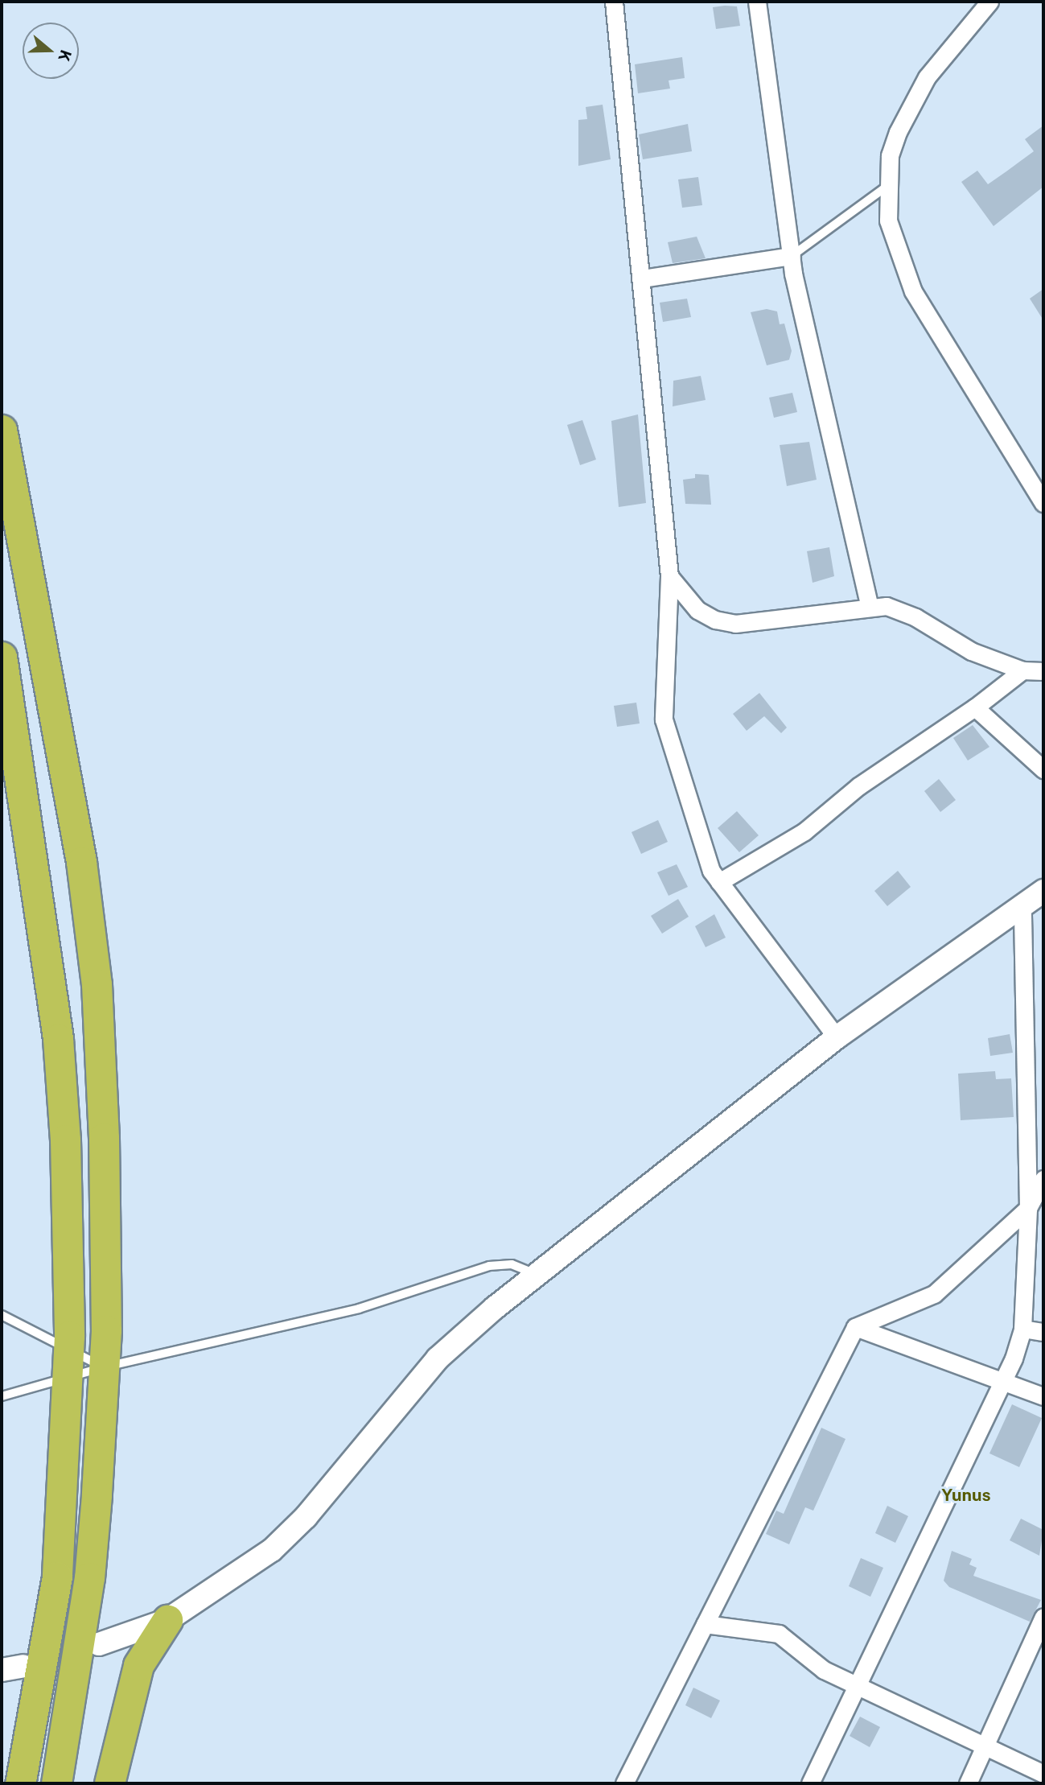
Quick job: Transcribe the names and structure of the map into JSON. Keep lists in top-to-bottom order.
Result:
{
  "districts": ["Yunus"],
  "north": "right"
}
